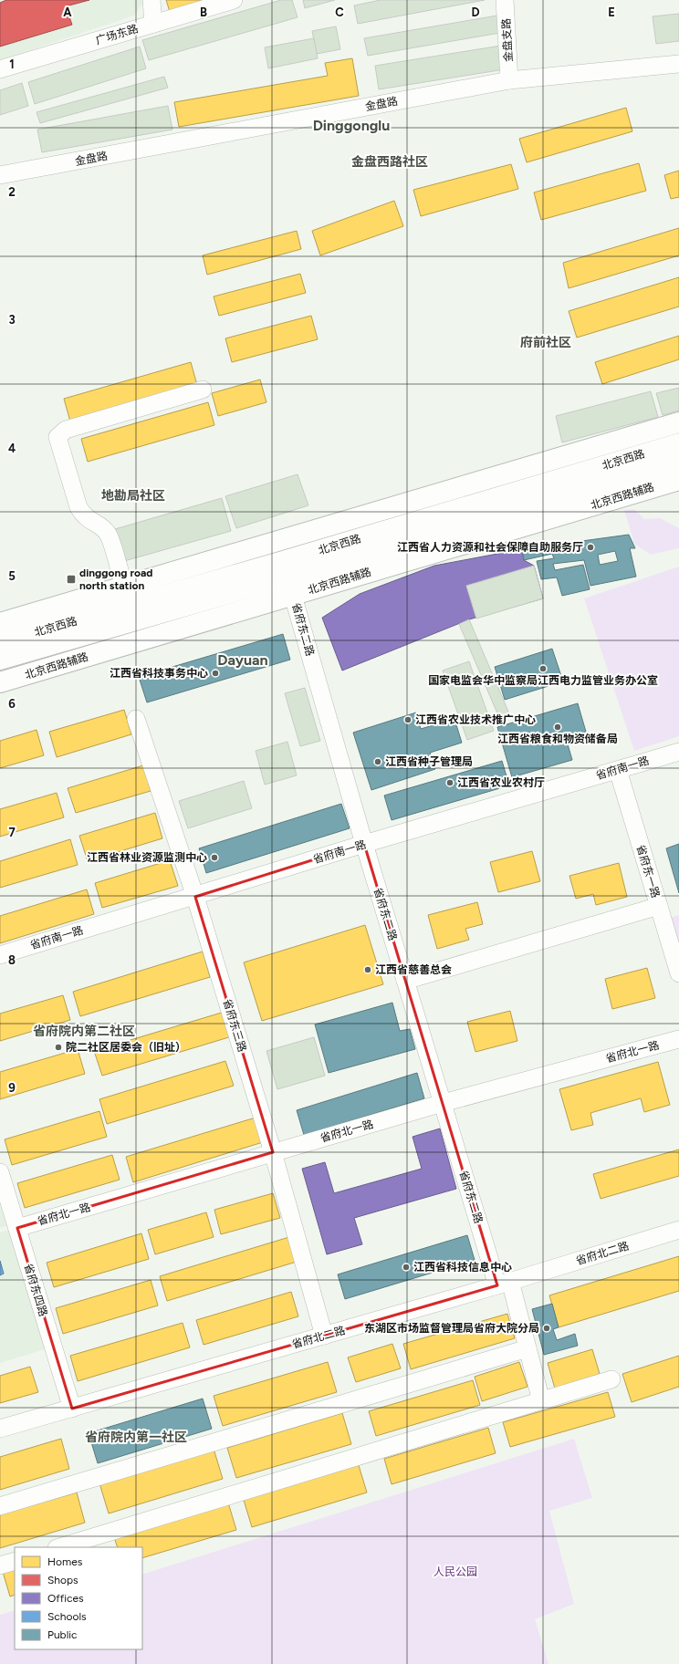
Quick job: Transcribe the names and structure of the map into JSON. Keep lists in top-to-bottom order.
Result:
{
  "streets": {
    "main road": ["北京西路", "北京西路辅路"],
    "street": [
      "广场东路",
      "金盘支路",
      "金盘路",
      "省府东二路",
      "省府南一路",
      "省府东一路",
      "省府东三路",
      "省府北一路",
      "省府北二路",
      "省府东四路"
    ]
  },
  "crossings": [
    ["金盘支路", "金盘路"],
    ["北京西路", "北京西路辅路"],
    ["北京西路", "省府东二路"],
    ["北京西路辅路", "省府东二路"],
    ["省府东二路", "省府南一路"],
    ["省府东二路", "省府北一路"],
    ["省府东二路", "省府北二路"],
    ["省府南一路", "省府东一路"],
    ["省府南一路", "省府东三路"],
    ["省府东三路", "省府北一路"],
    ["省府东三路", "省府北二路"],
    ["省府北一路", "省府东四路"],
    ["省府北二路", "省府东四路"]
  ],
  "districts": [
    "Dinggonglu",
    "金盘西路社区",
    "府前社区",
    "地勘局社区",
    "Dayuan",
    "省府院内第二社区",
    "省府院内第一社区"
  ],
  "parks": ["人民公园"],
  "places": {
    "other": [
      "江西省人力资源和社会保障自助服务厅",
      "国家电监会华中监察局江西电力监管业务办公室",
      "江西省科技事务中心",
      "江西省农业技术推广中心",
      "江西省粮食和物资储备局",
      "江西省种子管理局",
      "江西省农业农村厅",
      "江西省林业资源监测中心",
      "江西省慈善总会",
      "院二社区居委会（旧址）",
      "江西省科技信息中心",
      "东湖区市场监督管理局省府大院分局"
    ],
    "transit": ["dinggong road north station"]
  },
  "legend": [
    "Homes",
    "Shops",
    "Offices",
    "Schools",
    "Public"
  ],
  "grid": {
    "columns": [
      "A",
      "B",
      "C",
      "D",
      "E"
    ],
    "rows": [
      "1",
      "2",
      "3",
      "4",
      "5",
      "6",
      "7",
      "8",
      "9"
    ]
  }
}
